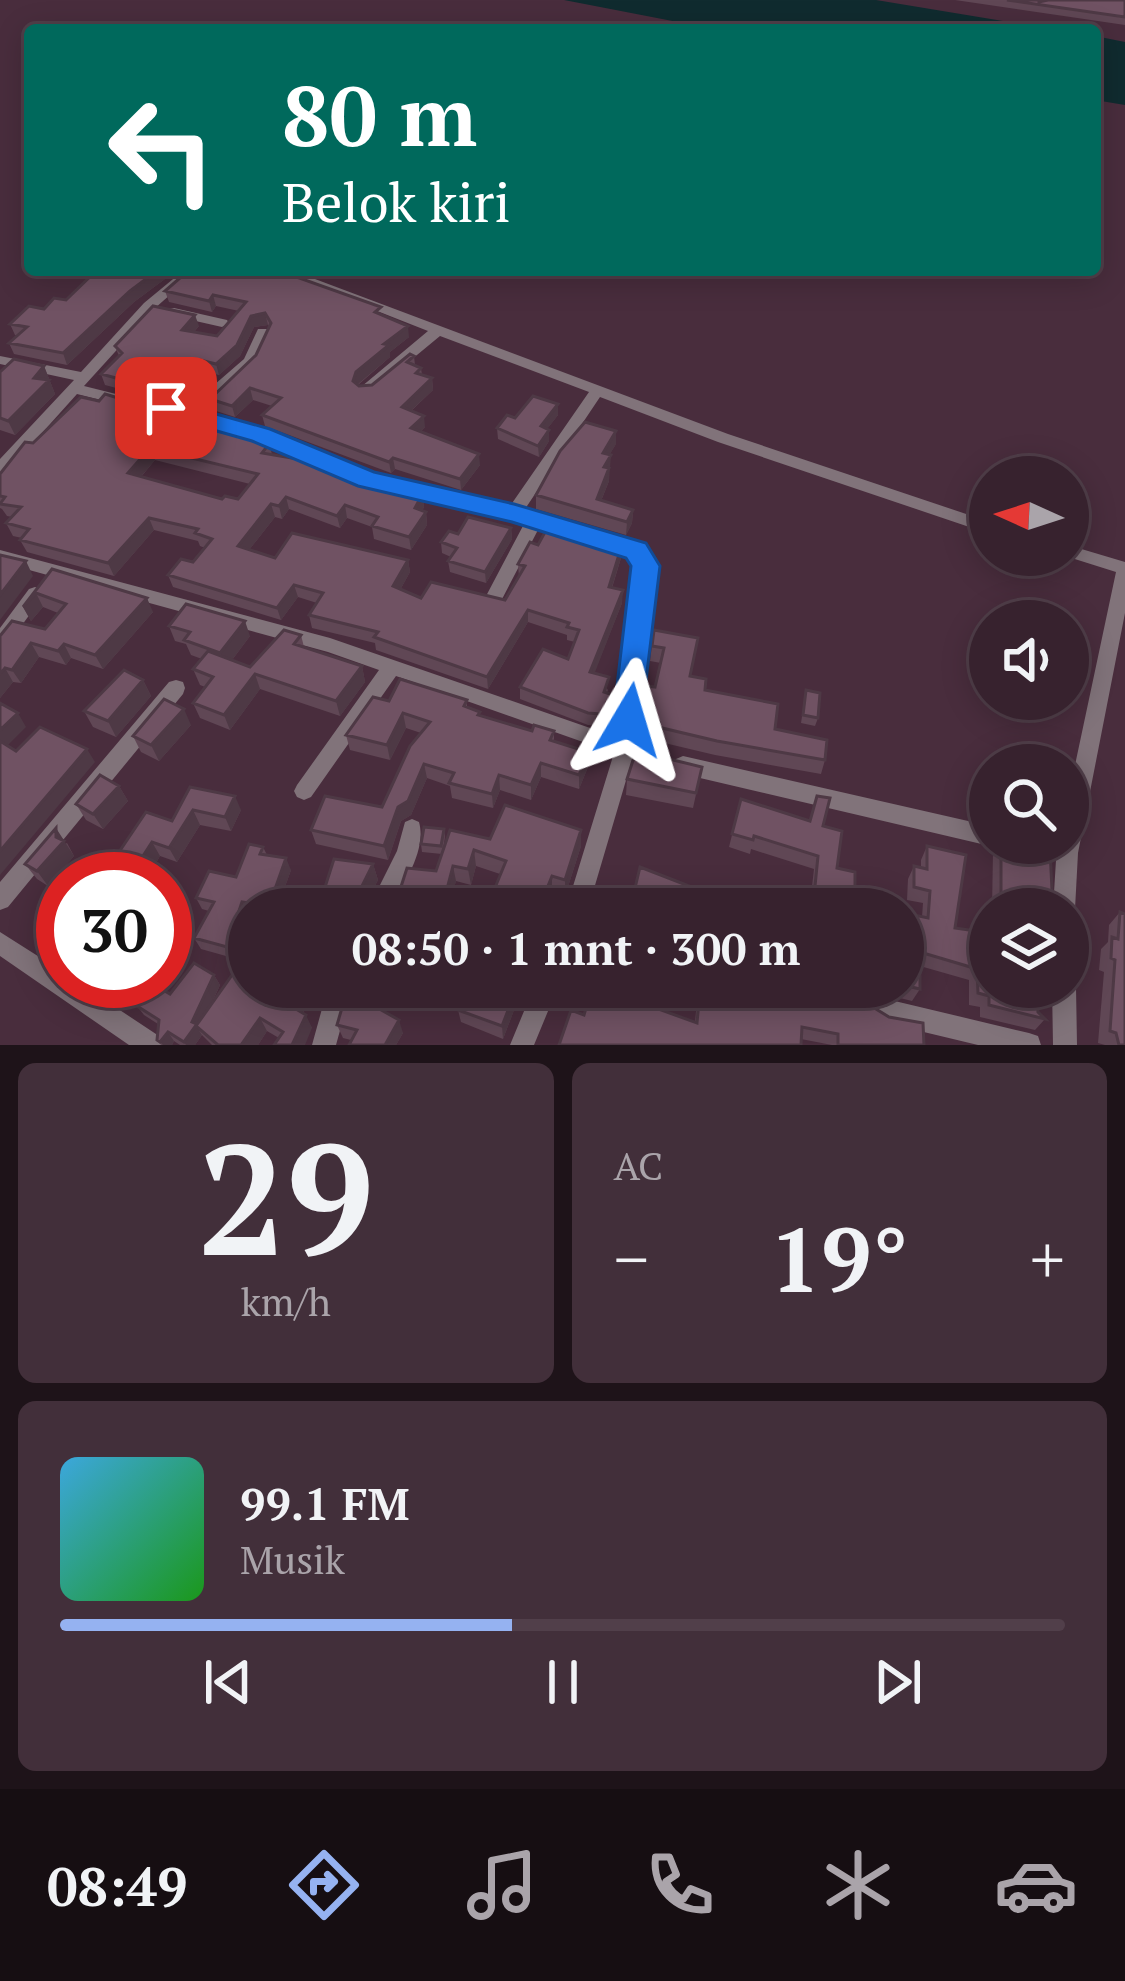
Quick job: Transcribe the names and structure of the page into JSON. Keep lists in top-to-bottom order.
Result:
{
  "north": "left",
  "page": {
    "turn": ["80 m", "Belok kiri"],
    "limit": "30",
    "trip": "08:50 · 1 mnt · 300 m",
    "tile": [
      ["29", "km/h"],
      "AC"
    ],
    "heat": ["−", "19°", "+"],
    "song": ["99.1 FM", "Musik"],
    "tabs": "08:49"
  }
}
